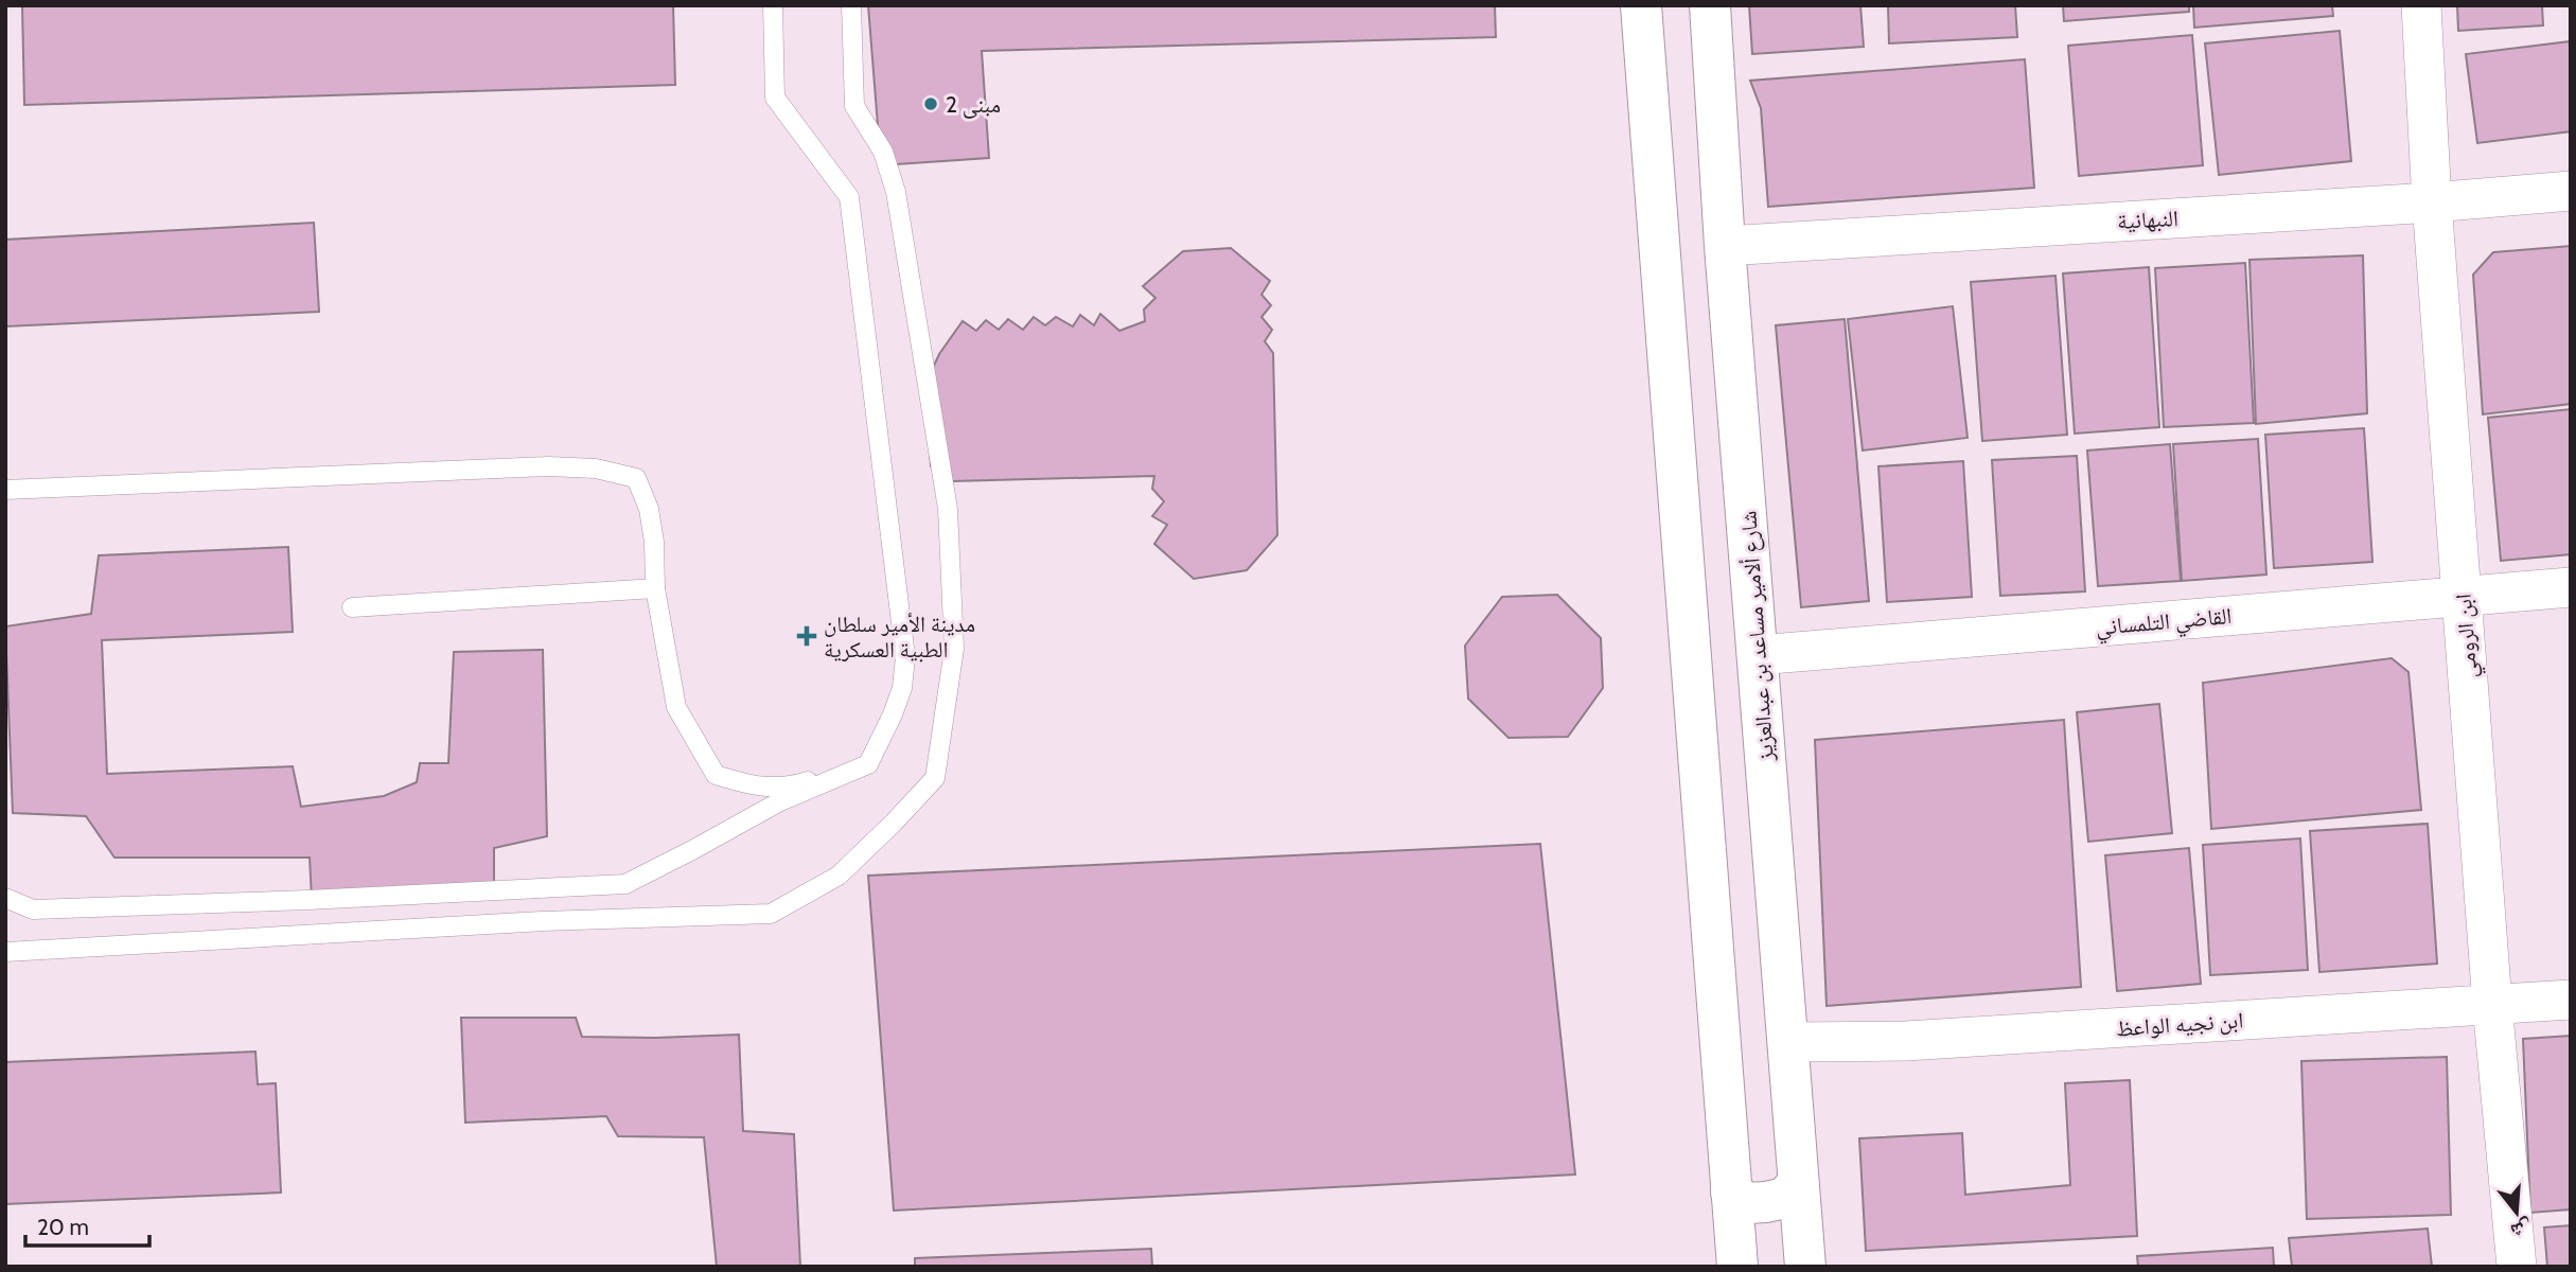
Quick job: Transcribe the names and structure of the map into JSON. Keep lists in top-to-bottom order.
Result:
{
  "streets": {
    "street": [
      "النبهانية",
      "القاضي التلمساني",
      "شارع ألامير مساعد بن عبدالعزيز",
      "ابن الرومي",
      "ابن نجيه الواعظ"
    ]
  },
  "crossings": [
    ["النبهانية", "شارع ألامير مساعد بن عبدالعزيز"],
    ["النبهانية", "ابن الرومي"],
    ["القاضي التلمساني", "شارع ألامير مساعد بن عبدالعزيز"],
    ["القاضي التلمساني", "ابن الرومي"],
    ["شارع ألامير مساعد بن عبدالعزيز", "ابن نجيه الواعظ"],
    ["ابن الرومي", "ابن نجيه الواعظ"]
  ],
  "places": {
    "other": ["مبنى 2"],
    "health": ["مدينة الأمير سلطان الطبية العسكرية"]
  },
  "scale_bar": "20 m",
  "north": "bottom"
}
